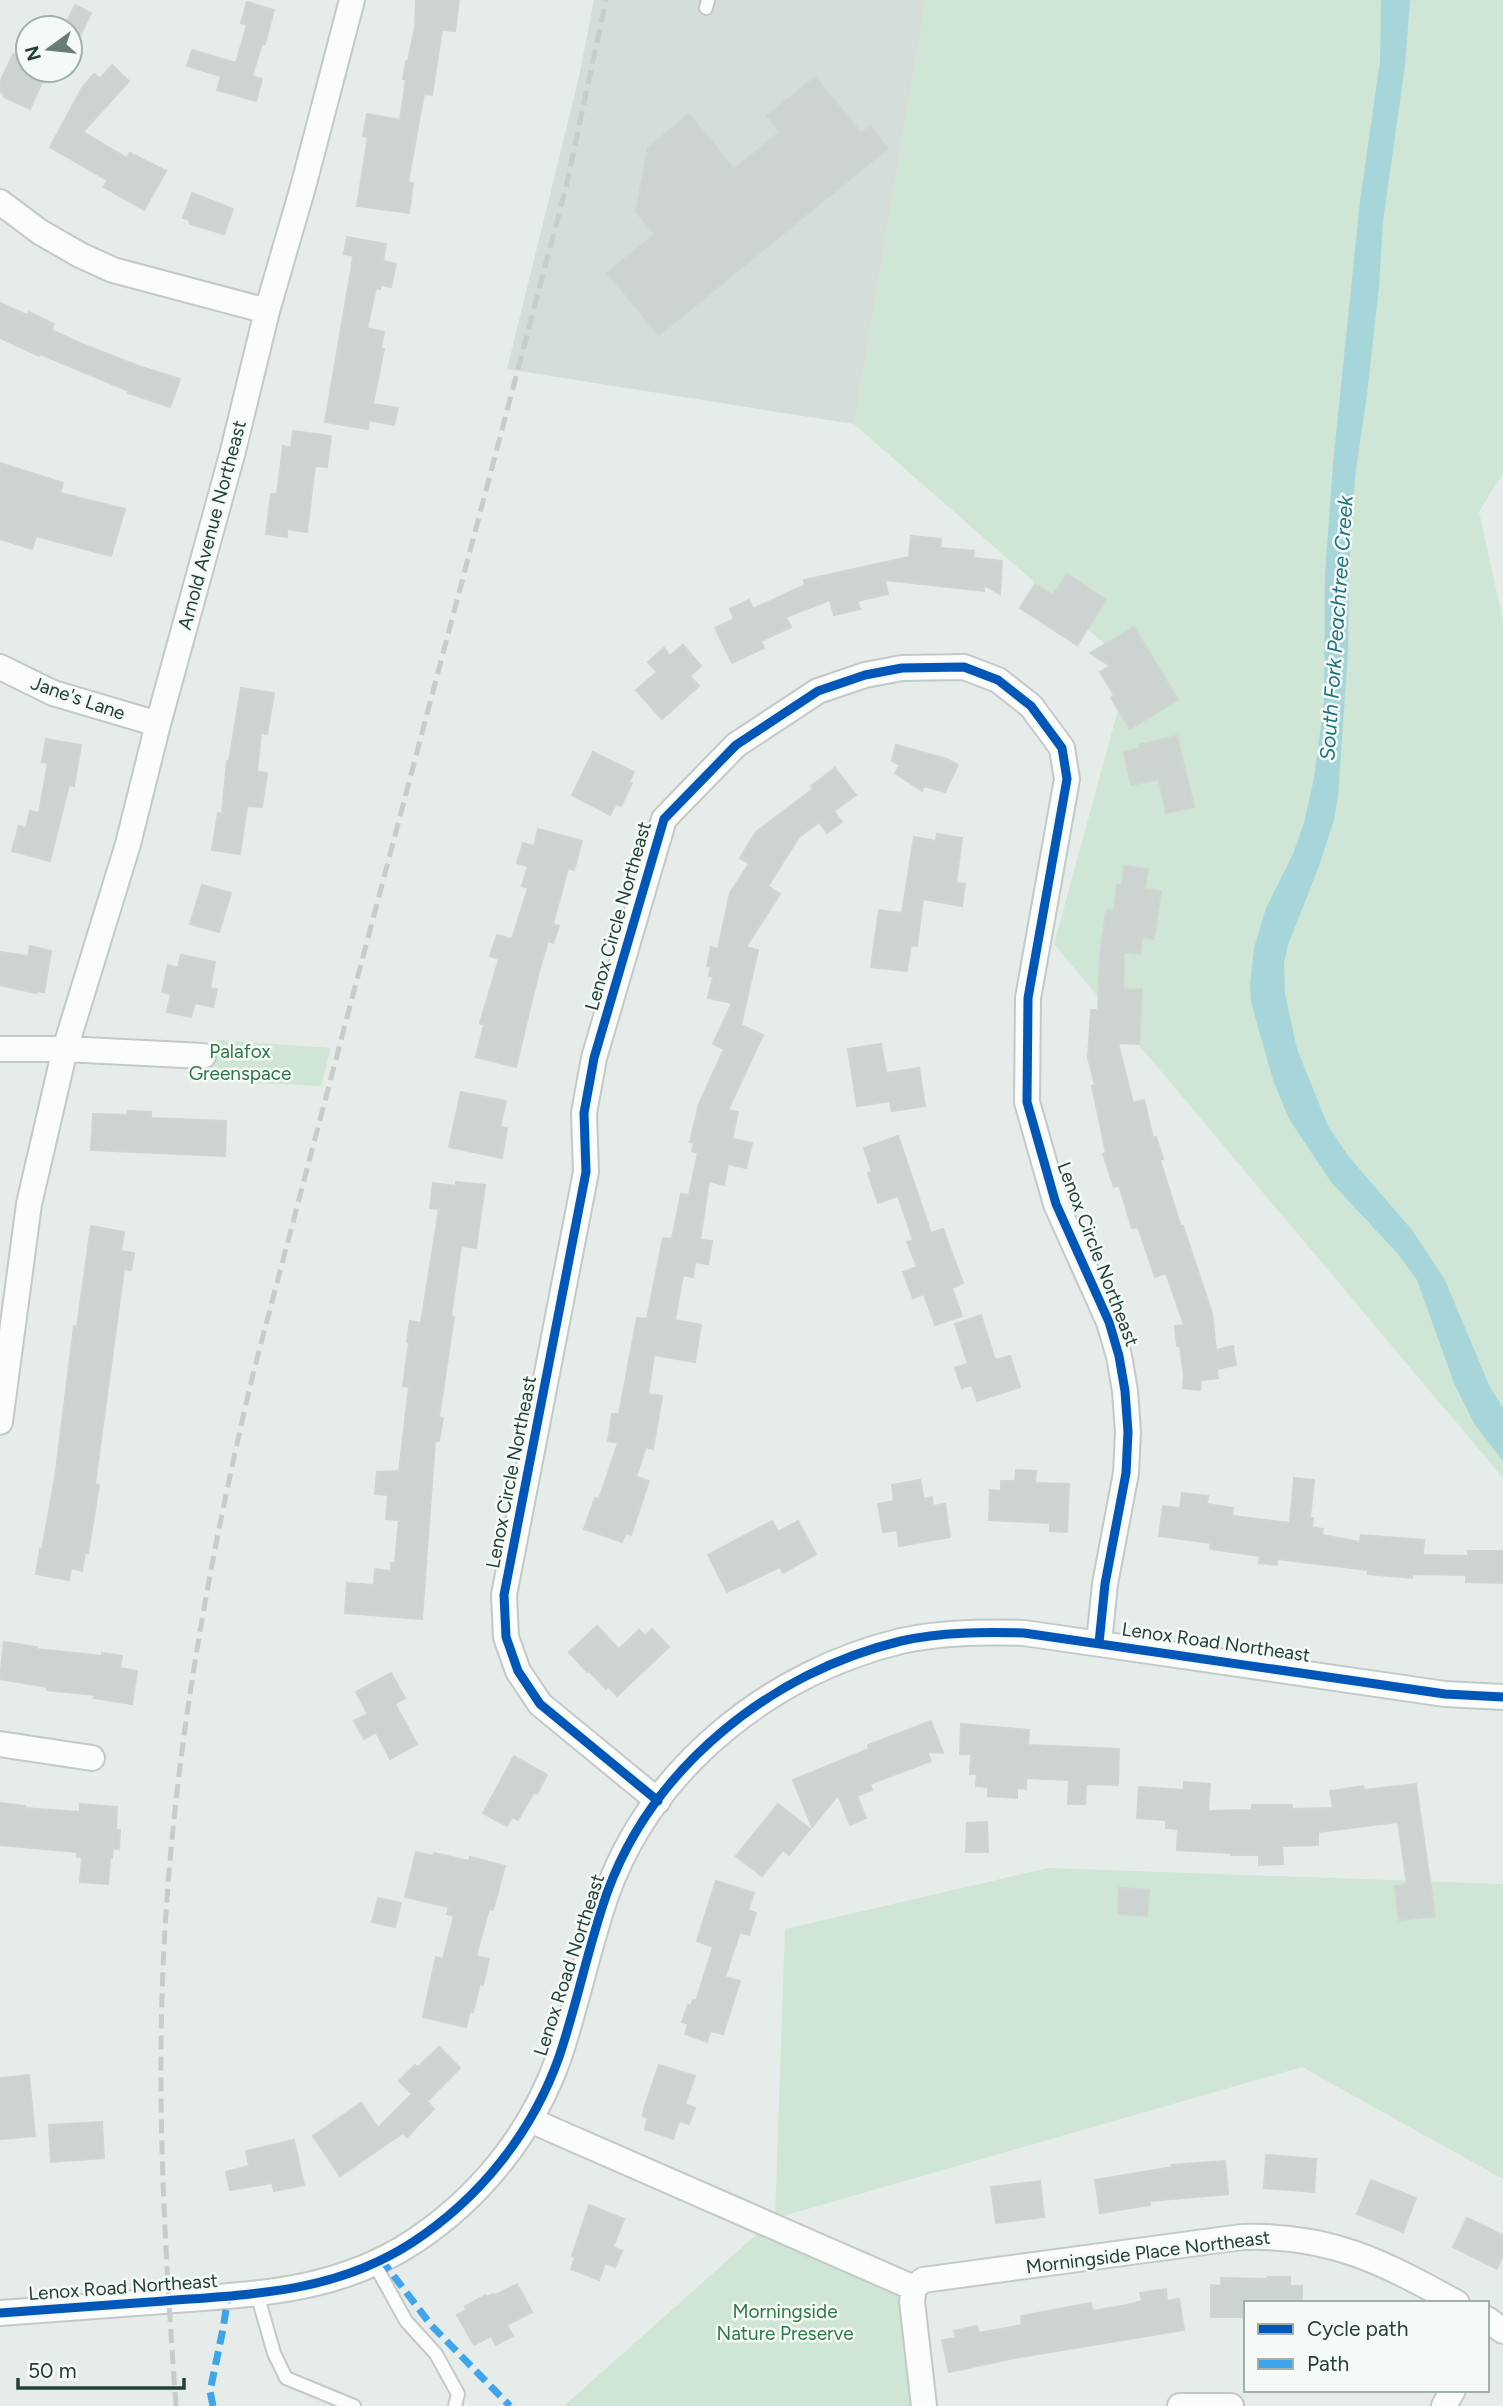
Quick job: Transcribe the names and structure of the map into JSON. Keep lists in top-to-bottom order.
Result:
{
  "streets": {
    "street": [
      "Arnold Avenue Northeast",
      "Jane's Lane",
      "Lenox Circle Northeast",
      "Lenox Road Northeast",
      "Morningside Place Northeast"
    ]
  },
  "crossings": [
    ["Arnold Avenue Northeast", "Jane's Lane"],
    ["Lenox Circle Northeast", "Lenox Road Northeast"]
  ],
  "water": ["South Fork Peachtree Creek"],
  "parks": ["Palafox Greenspace", "Morningside Nature Preserve"],
  "legend": ["Cycle path", "Path"],
  "scale_bar": "50 m",
  "north": "left"
}
